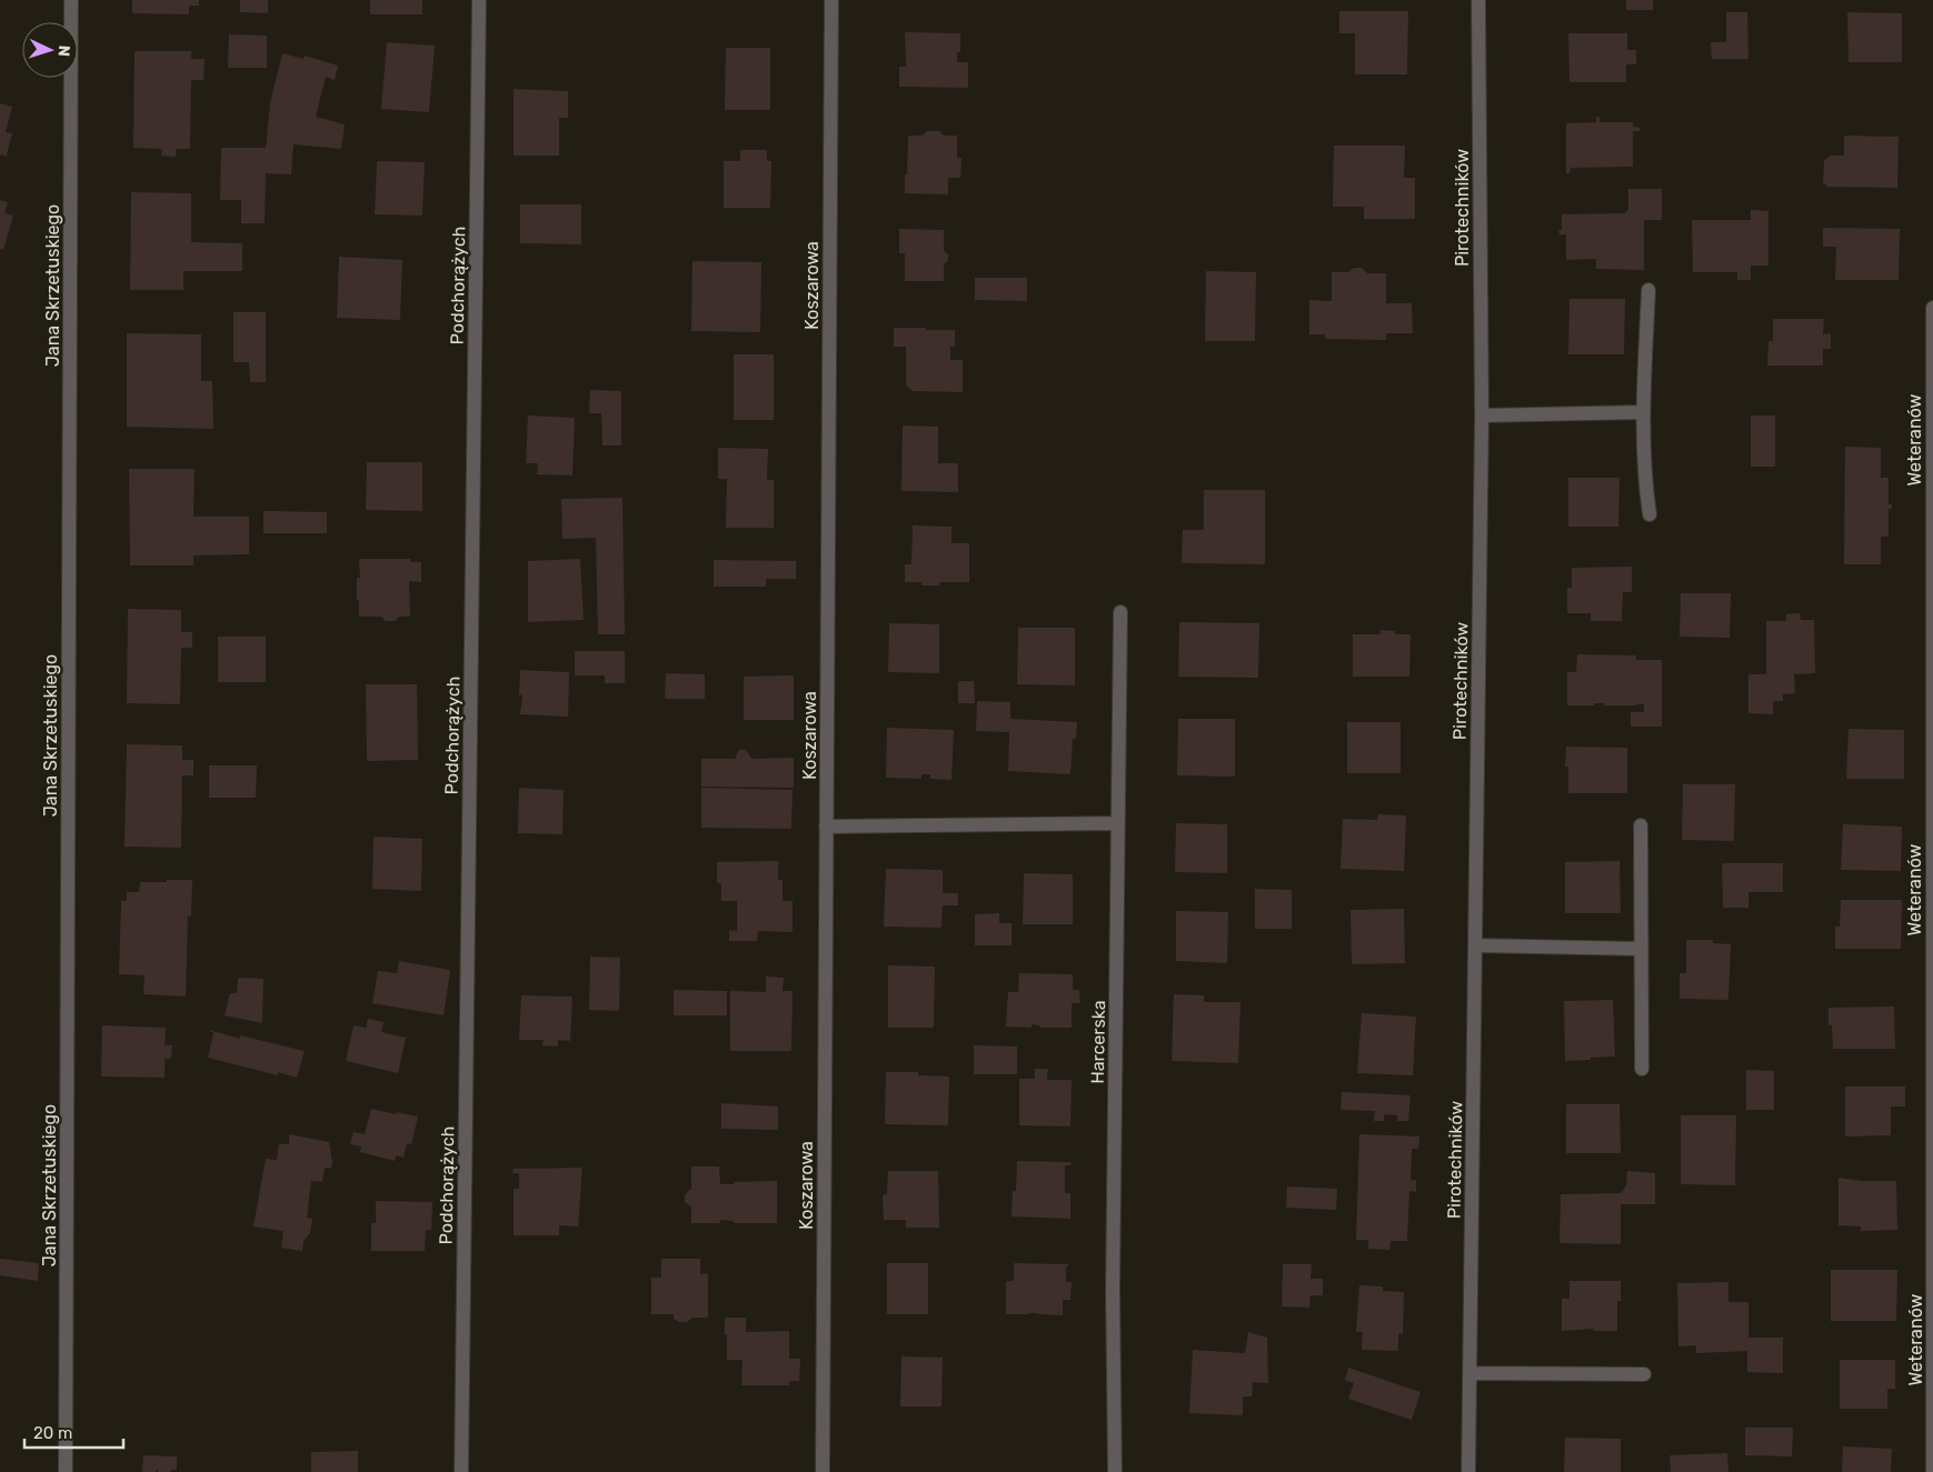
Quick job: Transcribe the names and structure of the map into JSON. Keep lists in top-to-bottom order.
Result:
{
  "streets": {
    "street": [
      "Pirotechników",
      "Jana Skrzetuskiego",
      "Podchorążych",
      "Koszarowa",
      "Weteranów",
      "Harcerska"
    ]
  },
  "scale_bar": "20 m",
  "north": "right"
}
